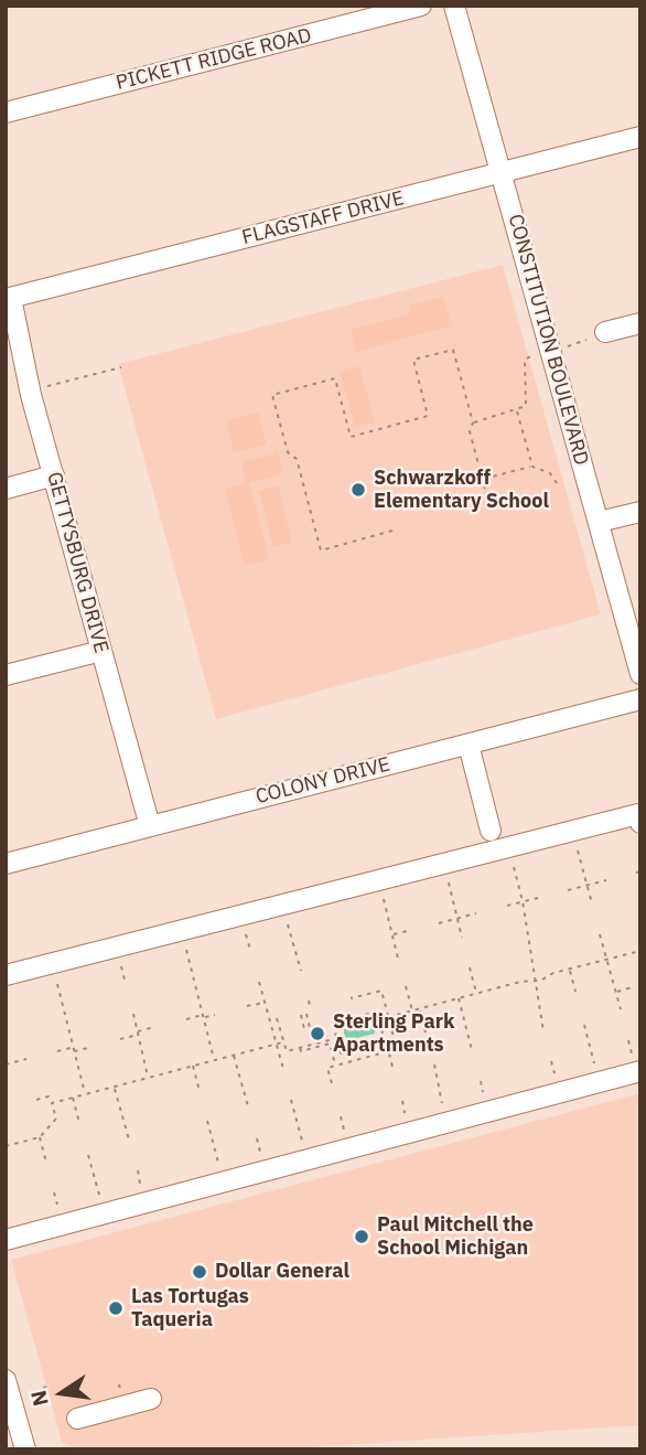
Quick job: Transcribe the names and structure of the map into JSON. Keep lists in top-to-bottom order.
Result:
{
  "streets": {
    "street": [
      "PICKETT RIDGE ROAD",
      "FLAGSTAFF DRIVE",
      "CONSTITUTION BOULEVARD",
      "GETTYSBURG DRIVE",
      "COLONY DRIVE"
    ]
  },
  "crossings": [
    ["FLAGSTAFF DRIVE", "CONSTITUTION BOULEVARD"],
    ["FLAGSTAFF DRIVE", "GETTYSBURG DRIVE"],
    ["GETTYSBURG DRIVE", "COLONY DRIVE"]
  ],
  "places": [
    "Schwarzkoff Elementary School",
    "Sterling Park Apartments",
    "Paul Mitchell the School Michigan",
    "Dollar General",
    "Las Tortugas Taqueria"
  ],
  "north": "left"
}
